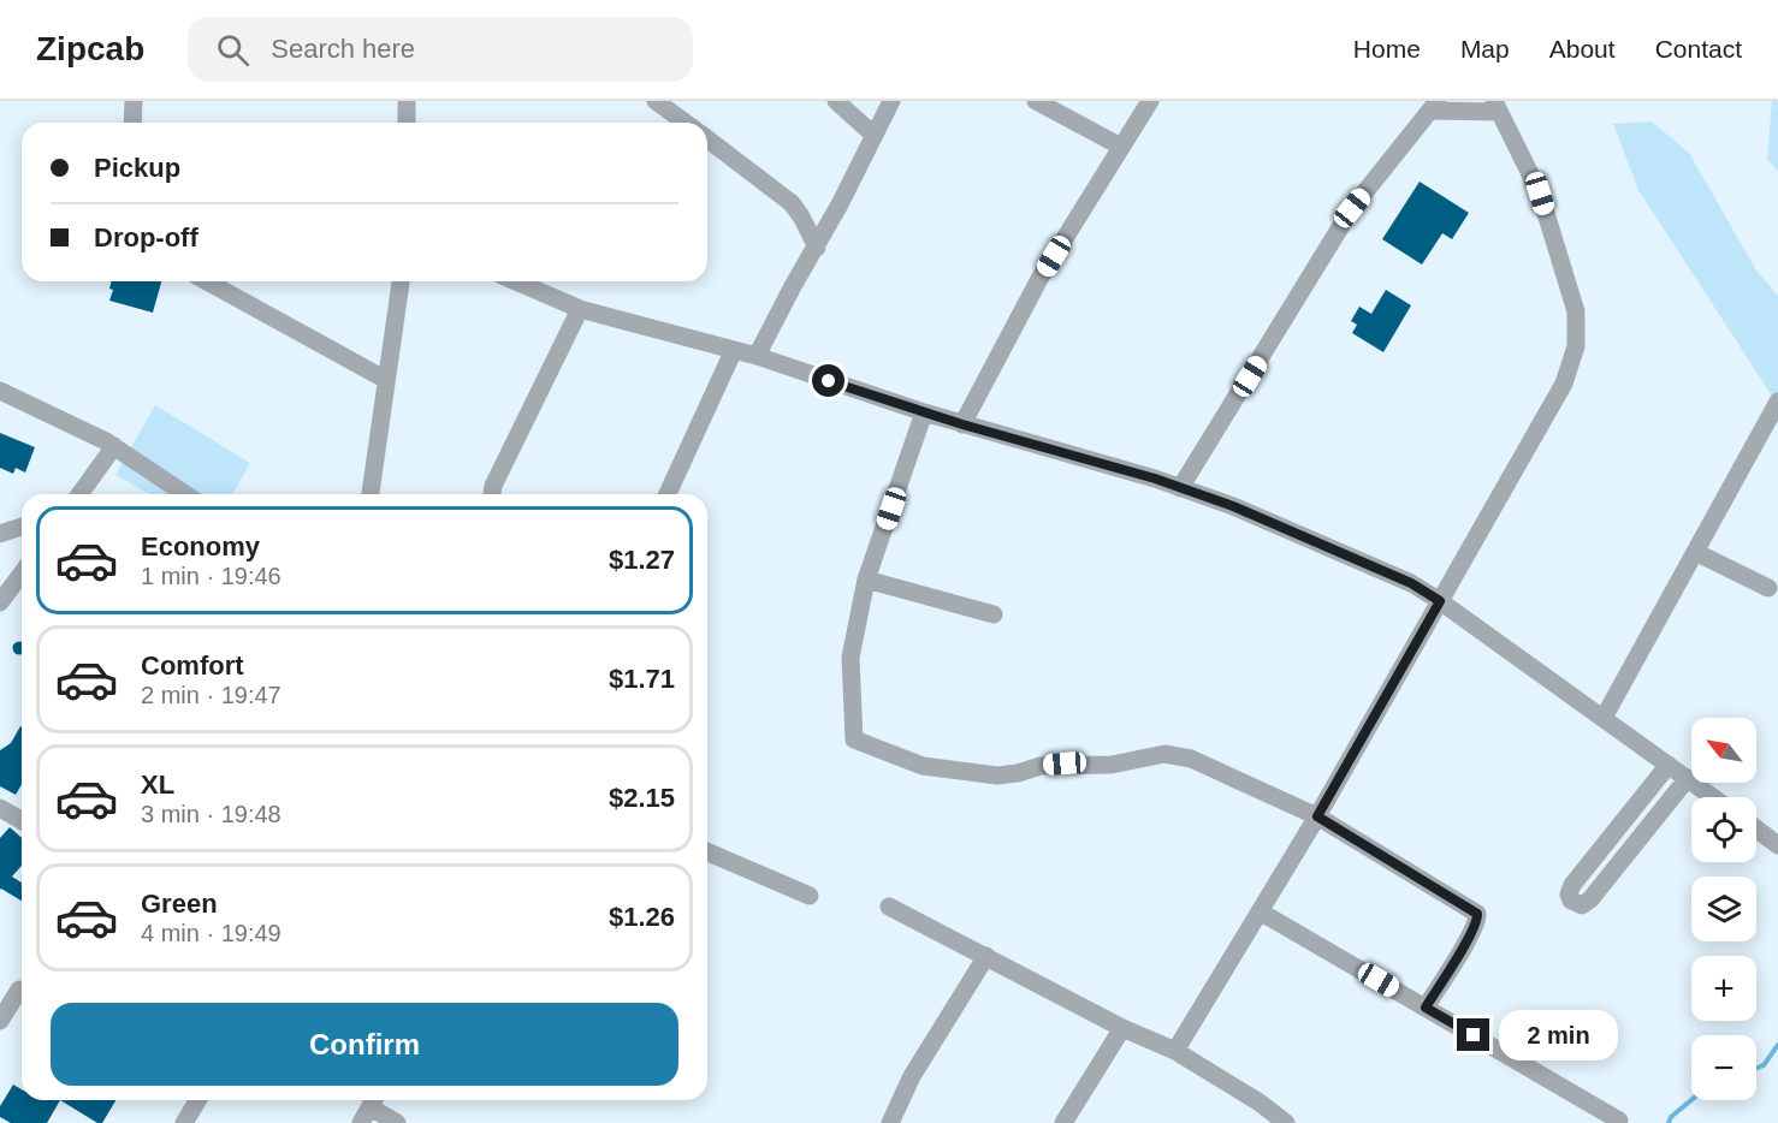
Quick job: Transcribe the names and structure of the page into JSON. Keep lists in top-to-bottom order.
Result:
{
  "north": "top left",
  "page": {
    "header": "Zipcab",
    "search": "Search here",
    "nav": [
      "Home",
      "Map",
      "About",
      "Contact"
    ],
    "banner": ["Pickup", "Drop-off"],
    "list": [
      {
        "name": "Economy",
        "note": "1 min · 19:46",
        "value": "$1.27"
      },
      {
        "name": "Comfort",
        "note": "2 min · 19:47",
        "value": "$1.71"
      },
      {
        "name": "XL",
        "note": "3 min · 19:48",
        "value": "$2.15"
      },
      {
        "name": "Green",
        "note": "4 min · 19:49",
        "value": "$1.26"
      }
    ],
    "map_buttons": ["+", "−"],
    "buttons": "Confirm",
    "bubble": "2 min"
  }
}
